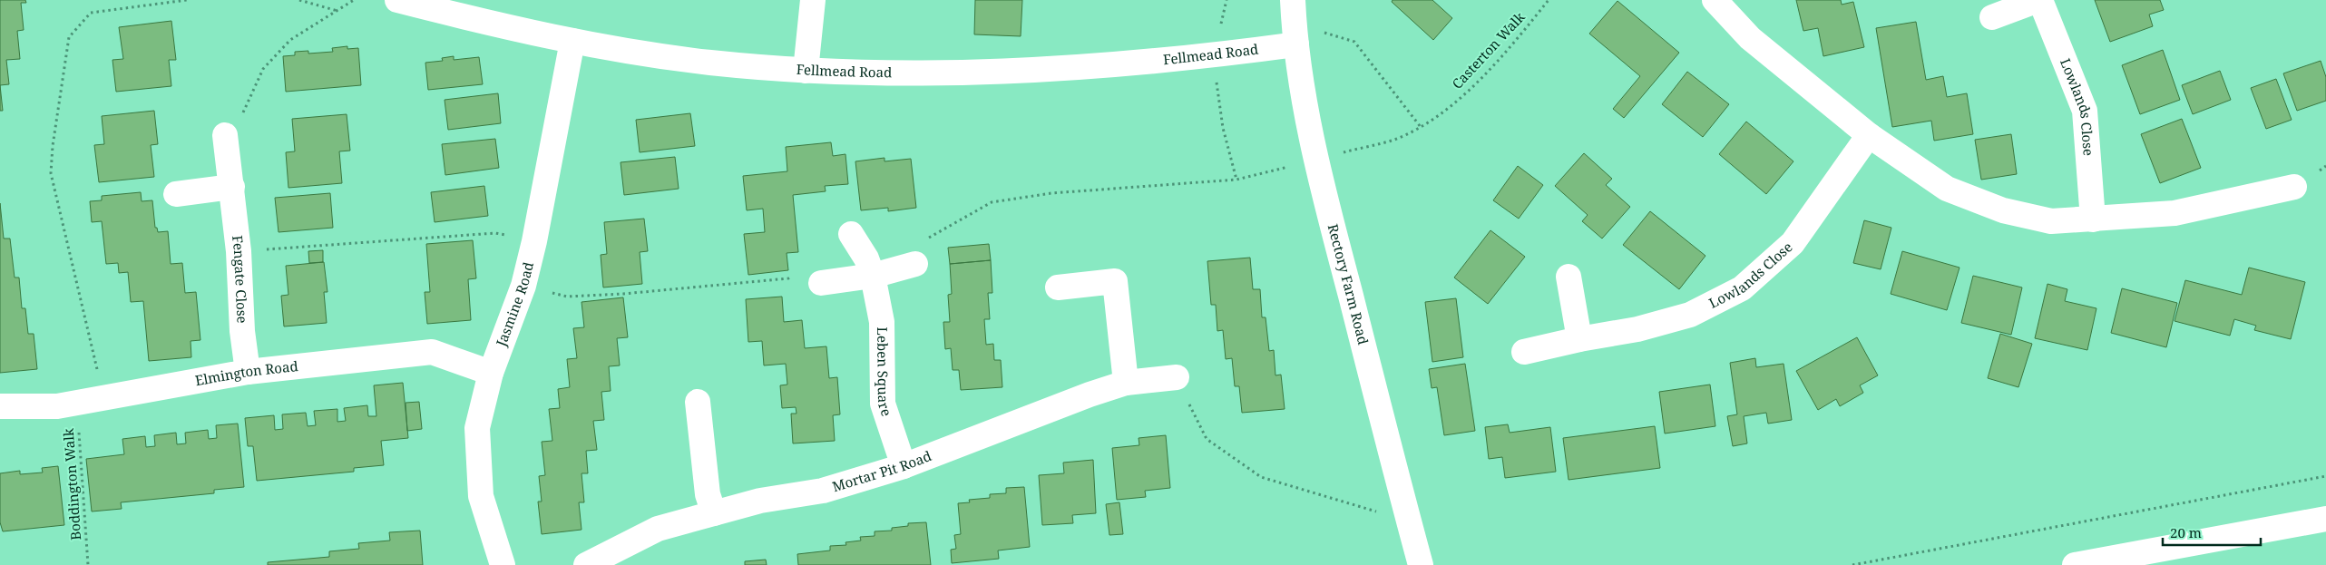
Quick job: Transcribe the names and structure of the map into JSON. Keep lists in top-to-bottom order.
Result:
{
  "streets": {
    "street": [
      "Fellmead Road",
      "Lowlands Close",
      "Fengate Close",
      "Rectory Farm Road",
      "Jasmine Road",
      "Leben Square",
      "Elmington Road",
      "Mortar Pit Road"
    ],
    "path": ["Casterton Walk", "Boddington Walk"]
  },
  "crossings": [
    ["Fellmead Road", "Rectory Farm Road"],
    ["Fellmead Road", "Jasmine Road"],
    ["Fengate Close", "Elmington Road"],
    ["Jasmine Road", "Elmington Road"],
    ["Leben Square", "Mortar Pit Road"],
    ["Elmington Road", "Boddington Walk"]
  ],
  "scale_bar": "20 m"
}
